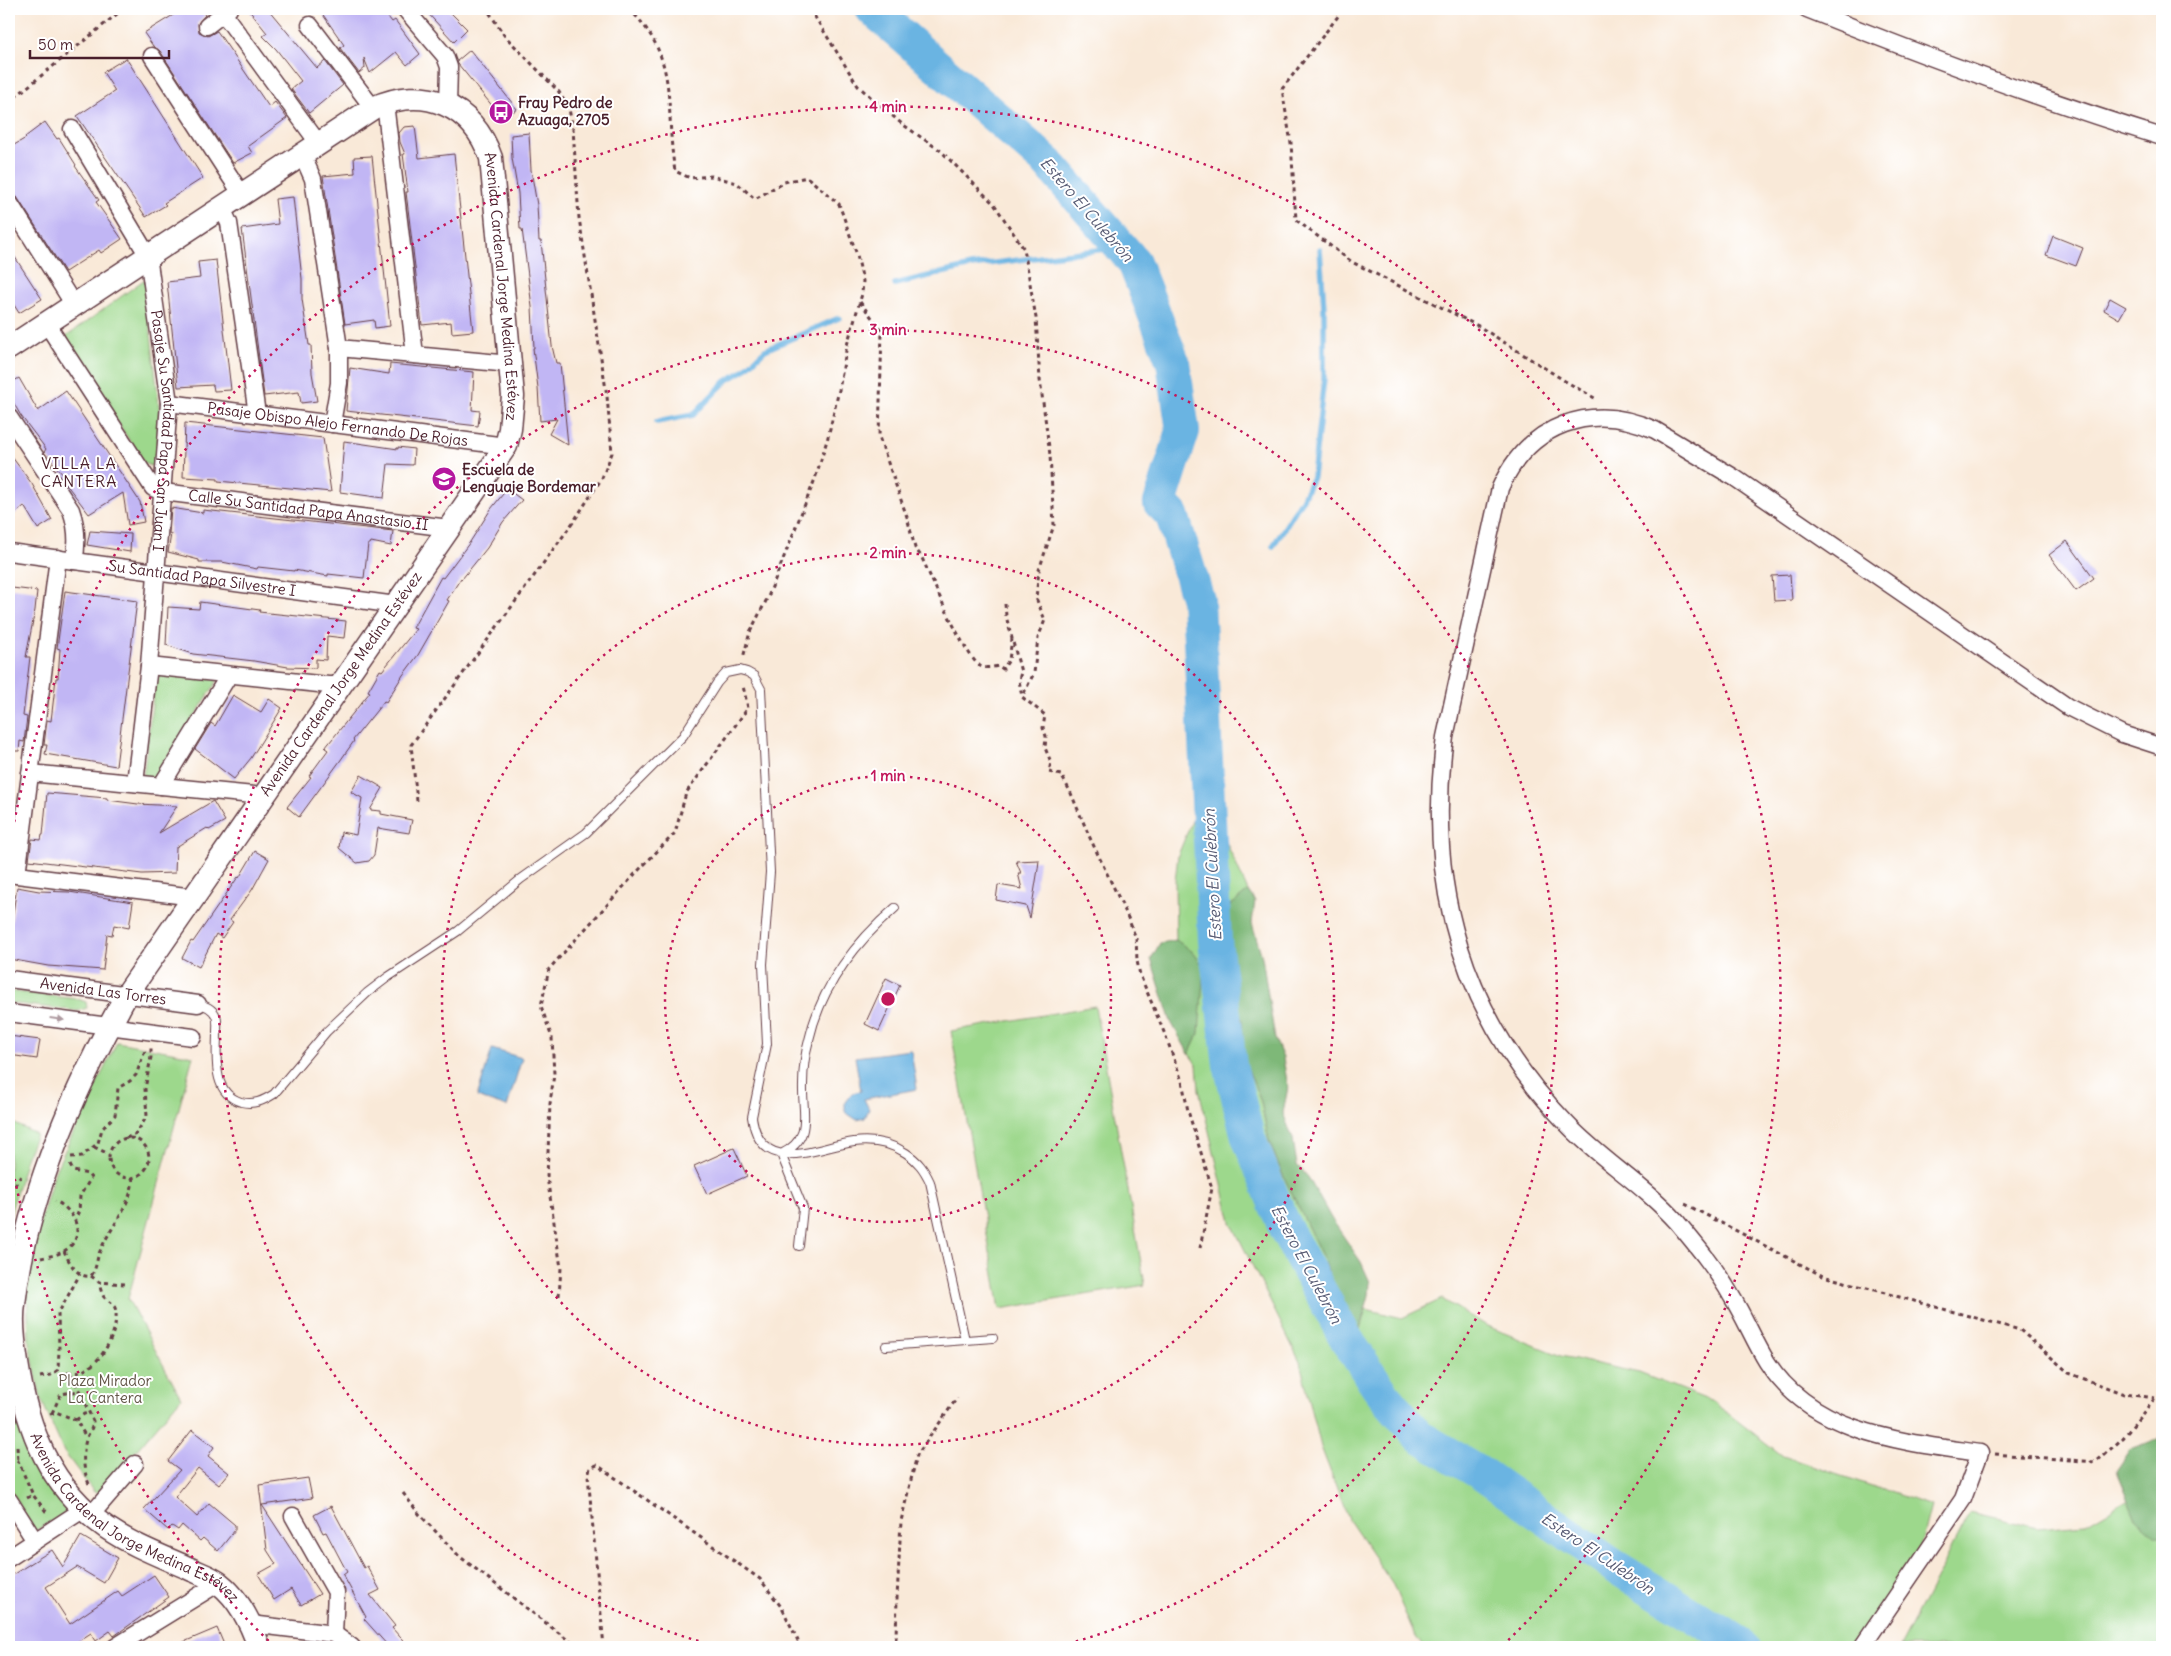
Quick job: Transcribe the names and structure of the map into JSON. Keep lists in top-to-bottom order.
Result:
{
  "streets": {
    "street": [
      "Avenida Cardenal Jorge Medina Estévez",
      "Pasaje Obispo Alejo Fernando De Rojas",
      "Pasaje Su Santidad Papa San Juan I",
      "Calle Su Santidad Papa Anastasio II",
      "Su Santidad Papa Silvestre I",
      "Avenida Las Torres"
    ]
  },
  "crossings": [
    ["Avenida Cardenal Jorge Medina Estévez", "Pasaje Obispo Alejo Fernando De Rojas"],
    ["Avenida Cardenal Jorge Medina Estévez", "Pasaje Su Santidad Papa San Juan I"],
    ["Avenida Cardenal Jorge Medina Estévez", "Calle Su Santidad Papa Anastasio II"],
    ["Avenida Cardenal Jorge Medina Estévez", "Su Santidad Papa Silvestre I"],
    ["Avenida Cardenal Jorge Medina Estévez", "Avenida Las Torres"],
    ["Pasaje Obispo Alejo Fernando De Rojas", "Pasaje Su Santidad Papa San Juan I"],
    ["Pasaje Su Santidad Papa San Juan I", "Calle Su Santidad Papa Anastasio II"],
    ["Pasaje Su Santidad Papa San Juan I", "Su Santidad Papa Silvestre I"]
  ],
  "districts": ["VILLA LA CANTERA"],
  "water": ["Estero El Culebrón"],
  "parks": ["Plaza Mirador La Cantera"],
  "places": {
    "bus stop": ["Fray Pedro de Azuaga, 2705"],
    "school or university": ["Escuela de Lenguaje Bordemar"]
  },
  "scale_bar": "50 m",
  "rings": [
    "4 min",
    "3 min",
    "2 min",
    "1 min"
  ]
}
